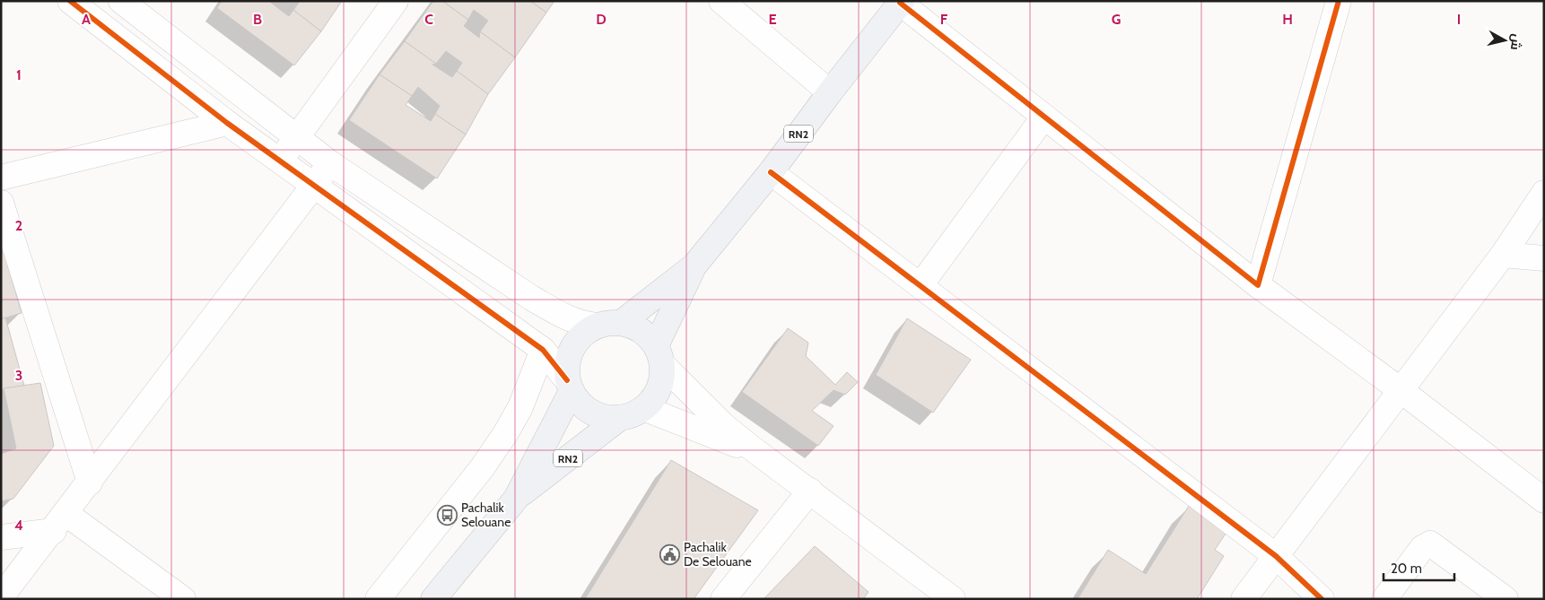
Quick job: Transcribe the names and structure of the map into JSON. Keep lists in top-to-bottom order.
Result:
{
  "streets": {
    "highway": ["RN2"]
  },
  "places": {
    "bus stop": ["Pachalik Selouane"],
    "public building": ["Pachalik De Selouane"]
  },
  "scale_bar": "20 m",
  "north": "right",
  "grid": {
    "columns": [
      "A",
      "B",
      "C",
      "D",
      "E",
      "F",
      "G",
      "H",
      "I"
    ],
    "rows": [
      "1",
      "2",
      "3",
      "4"
    ]
  }
}
